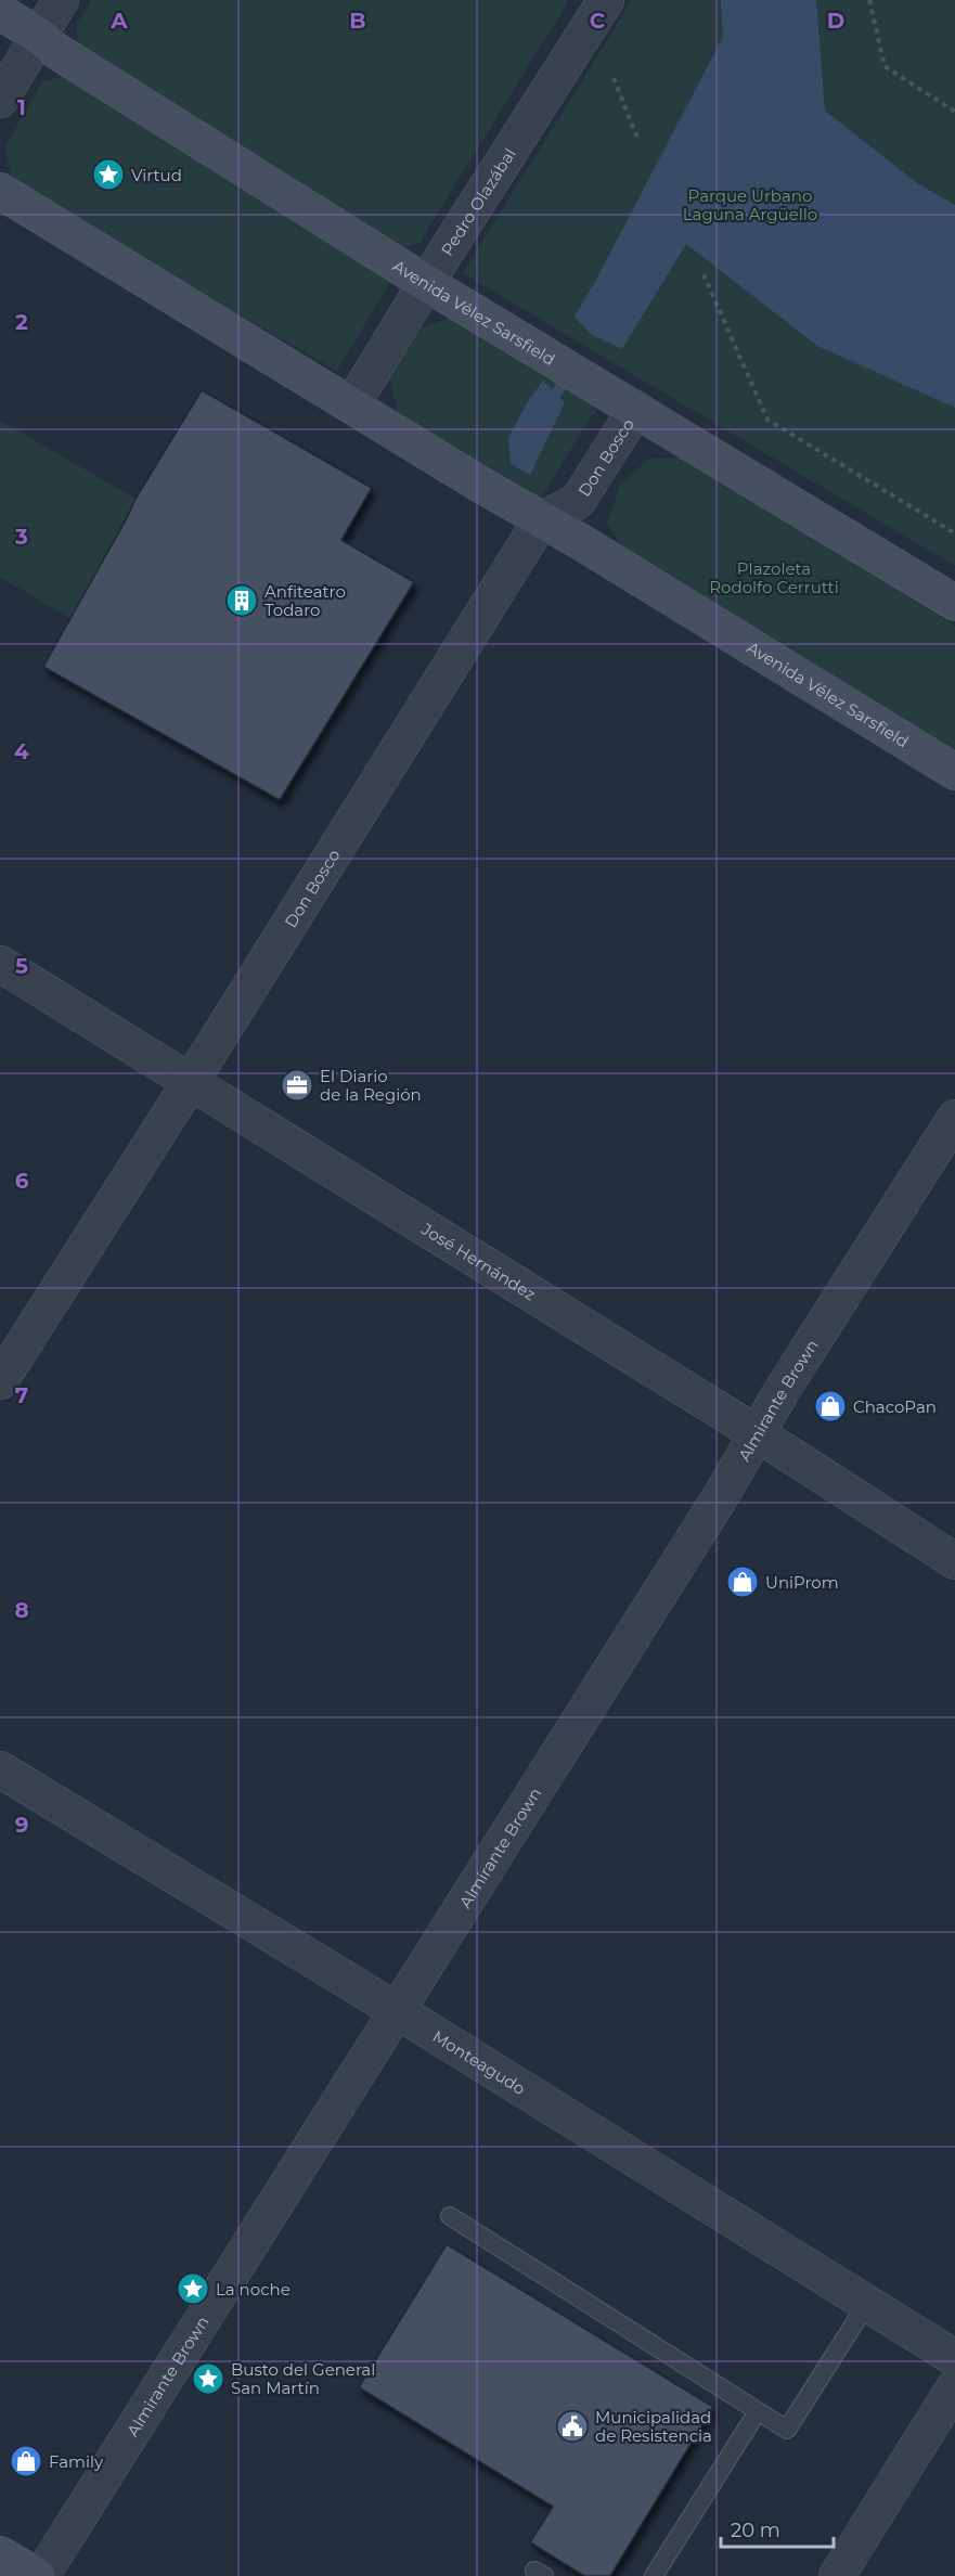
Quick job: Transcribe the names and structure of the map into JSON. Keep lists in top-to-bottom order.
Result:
{
  "streets": {
    "main road": ["Avenida Vélez Sarsfield"],
    "street": [
      "Pedro Olazábal",
      "Don Bosco",
      "José Hernández",
      "Almirante Brown",
      "Monteagudo"
    ]
  },
  "crossings": [
    ["Pedro Olazábal", "Avenida Vélez Sarsfield"],
    ["Avenida Vélez Sarsfield", "Don Bosco"],
    ["Don Bosco", "José Hernández"],
    ["José Hernández", "Almirante Brown"],
    ["Almirante Brown", "Monteagudo"]
  ],
  "parks": ["Parque Urbano Laguna Argüello", "Plazoleta Rodolfo Cerrutti"],
  "places": {
    "place": ["Virtud", "La noche", "Busto del General San Martín"],
    "building": ["Anfiteatro Todaro"],
    "office": ["El Diario de la Región"],
    "shop": ["ChacoPan", "UniProm", "Family"],
    "public building": ["Municipalidad de Resistencia"]
  },
  "scale_bar": "20 m",
  "grid": {
    "columns": [
      "A",
      "B",
      "C",
      "D"
    ],
    "rows": [
      "1",
      "2",
      "3",
      "4",
      "5",
      "6",
      "7",
      "8",
      "9"
    ]
  }
}
